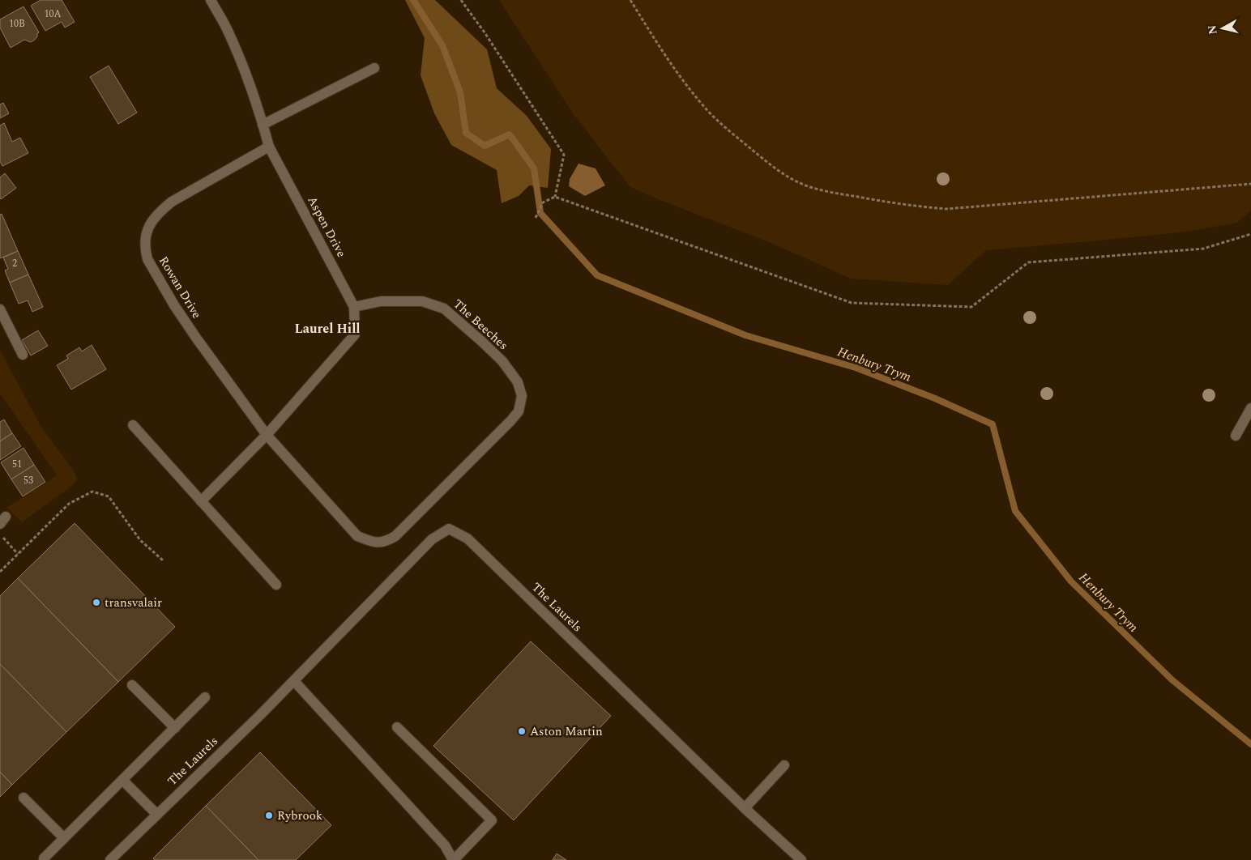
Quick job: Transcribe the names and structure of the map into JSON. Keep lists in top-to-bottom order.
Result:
{
  "streets": {
    "street": [
      "Aspen Drive",
      "Rowan Drive",
      "The Beeches",
      "The Laurels"
    ]
  },
  "crossings": [
    ["Aspen Drive", "Rowan Drive"],
    ["Aspen Drive", "The Beeches"],
    ["Rowan Drive", "The Beeches"]
  ],
  "districts": ["Laurel Hill"],
  "water": ["Henbury Trym"],
  "places": ["transvalair", "Aston Martin", "Rybrook"],
  "house_numbers": [
    "10A",
    "10B",
    "2",
    "51",
    "53"
  ],
  "north": "left"
}
